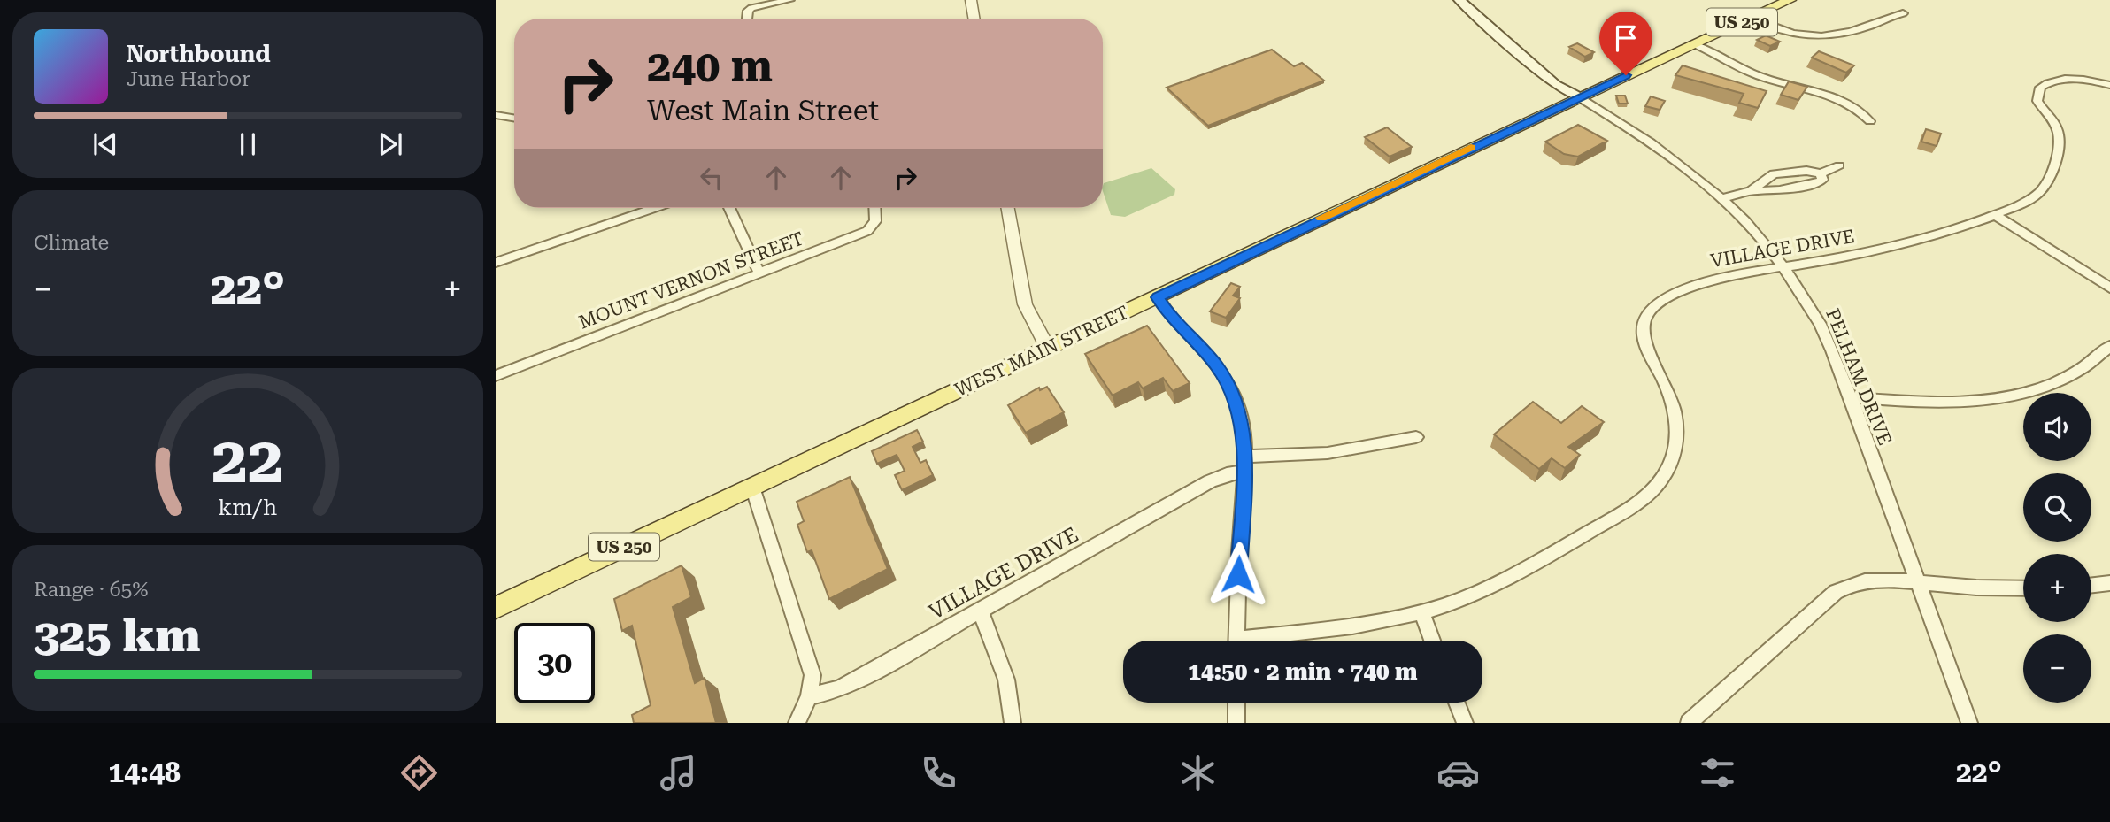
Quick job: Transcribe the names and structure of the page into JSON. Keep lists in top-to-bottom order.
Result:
{
  "streets": {
    "main road": ["US 250", "WEST MAIN STREET"],
    "street": ["VILLAGE DRIVE", "MOUNT VERNON STREET", "PELHAM DRIVE"]
  },
  "crossings": [
    ["VILLAGE DRIVE", "PELHAM DRIVE"],
    ["WEST MAIN STREET", "PELHAM DRIVE"]
  ],
  "page": {
    "turn": ["240 m", "West Main Street"],
    "song": ["Northbound", "June Harbor"],
    "tile": [
      "Climate",
      ["Range · 65%", "325 km"]
    ],
    "heat": ["−", "22°", "+"],
    "map_buttons": ["+", "−"],
    "limit": "30",
    "trip": "14:50 · 2 min · 740 m",
    "tabs": ["14:48", "22°"],
    "gauge": ["22", "km/h"]
  }
}
